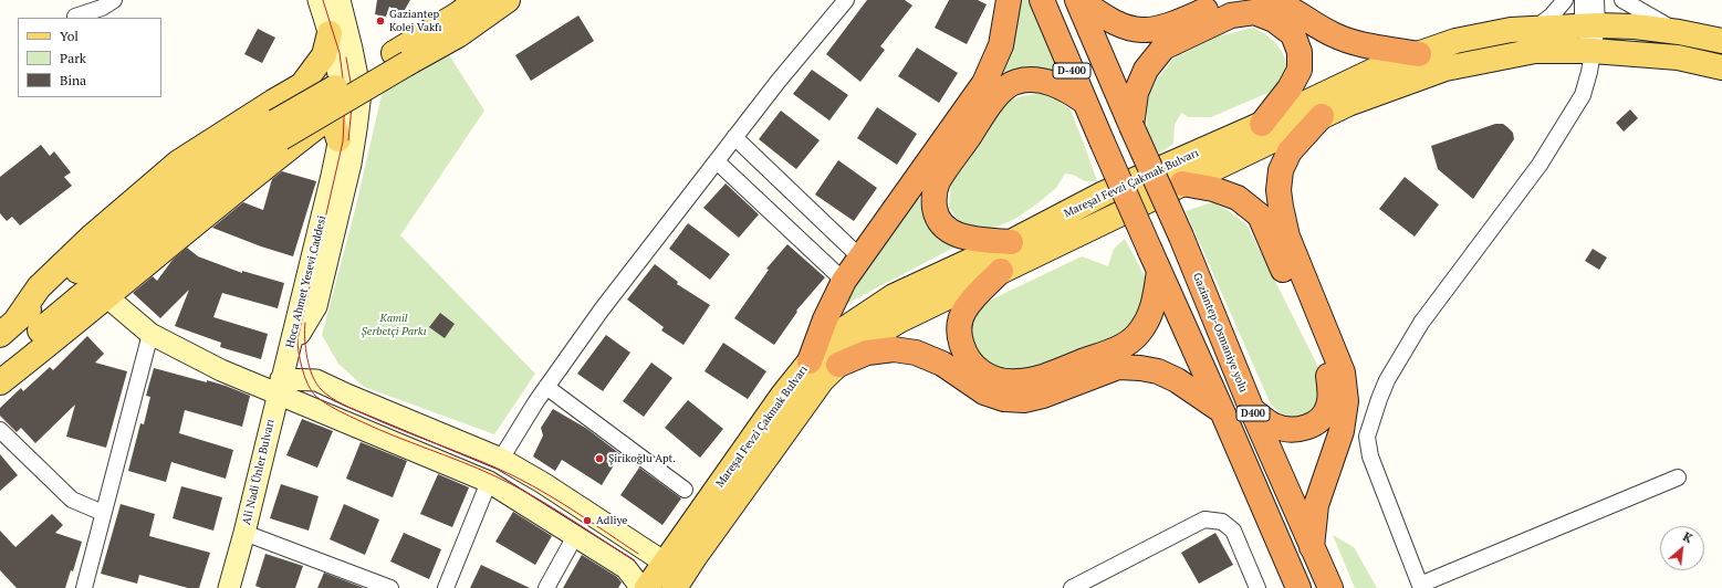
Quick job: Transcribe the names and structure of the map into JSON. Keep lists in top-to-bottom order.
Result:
{
  "streets": {
    "highway": ["D-400", "Gaziantep-Osmaniye yolu", "D400"],
    "main road": ["Mareşal Fevzi Çakmak Bulvarı"],
    "street": ["Hoca Ahmet Yesevi Caddesi", "Ali Nadi Ünler Bulvarı"]
  },
  "crossings": [
    ["D-400", "Gaziantep-Osmaniye yolu"],
    ["D-400", "D400"],
    ["Hoca Ahmet Yesevi Caddesi", "Ali Nadi Ünler Bulvarı"]
  ],
  "parks": ["Kamil Şerbetçi Parkı"],
  "places": ["Gaziantep Kolej Vakfı", "Şirikoğlu Apt.", "Adliye"],
  "legend": ["Yol", "Park", "Bina"],
  "north": "top right"
}
